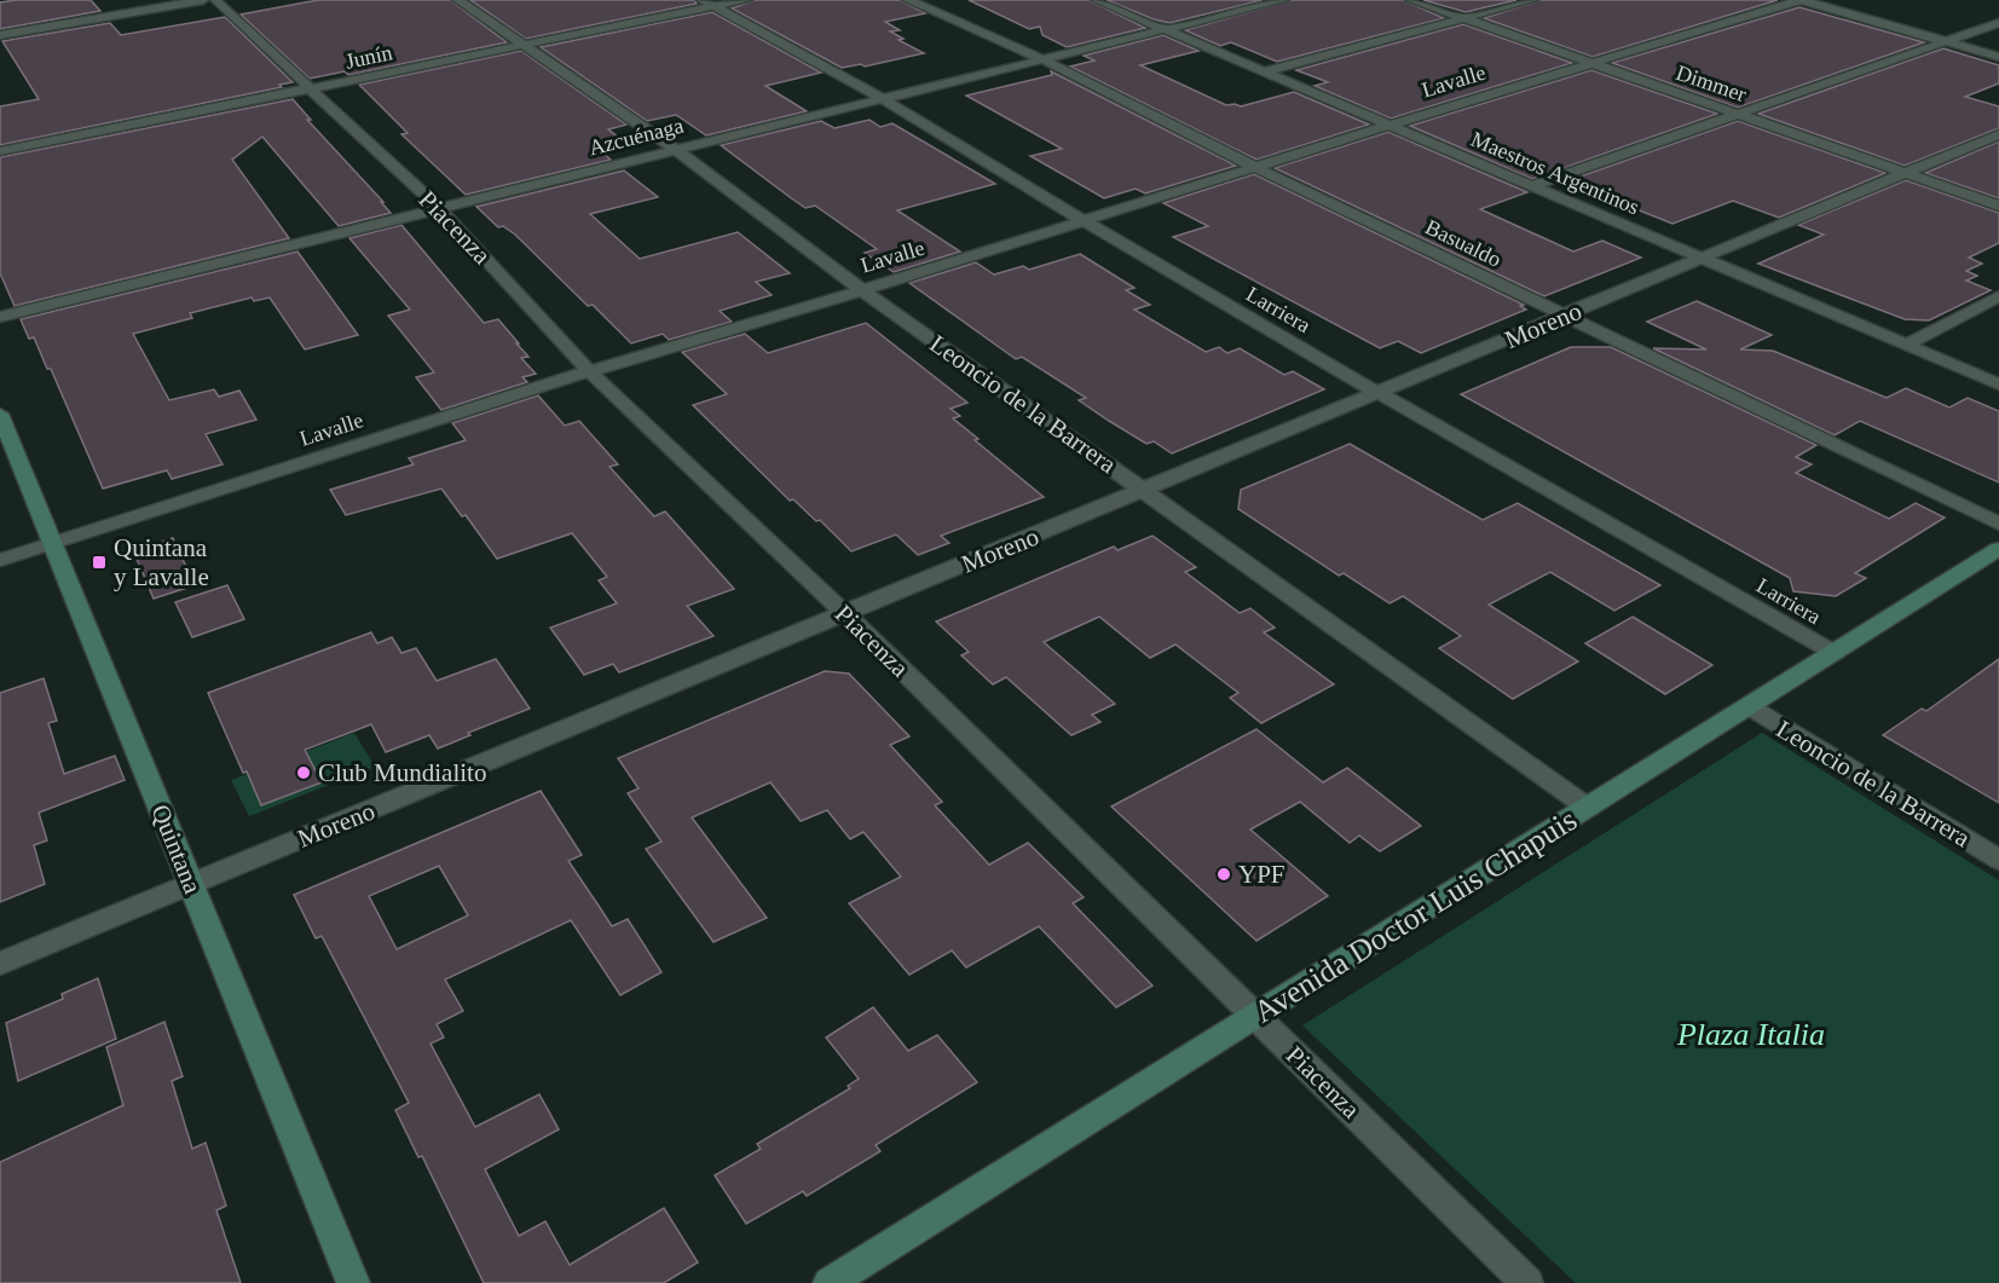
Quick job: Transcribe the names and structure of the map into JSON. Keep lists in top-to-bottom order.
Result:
{
  "streets": {
    "main road": ["Quintana", "Avenida Doctor Luis Chapuis"],
    "street": [
      "Junín",
      "Lavalle",
      "Dimmer",
      "Azcuénaga",
      "Maestros Argentinos",
      "Piacenza",
      "Basualdo",
      "Larriera",
      "Moreno",
      "Leoncio de la Barrera"
    ]
  },
  "crossings": [
    ["Junín", "Piacenza"],
    ["Junín", "Larriera"],
    ["Junín", "Leoncio de la Barrera"],
    ["Lavalle", "Dimmer"],
    ["Lavalle", "Maestros Argentinos"],
    ["Lavalle", "Piacenza"],
    ["Lavalle", "Basualdo"],
    ["Lavalle", "Larriera"],
    ["Lavalle", "Leoncio de la Barrera"],
    ["Lavalle", "Quintana"],
    ["Dimmer", "Moreno"],
    ["Azcuénaga", "Maestros Argentinos"],
    ["Azcuénaga", "Piacenza"],
    ["Azcuénaga", "Basualdo"],
    ["Azcuénaga", "Larriera"],
    ["Azcuénaga", "Leoncio de la Barrera"],
    ["Maestros Argentinos", "Moreno"],
    ["Piacenza", "Moreno"],
    ["Piacenza", "Avenida Doctor Luis Chapuis"],
    ["Basualdo", "Moreno"],
    ["Larriera", "Moreno"],
    ["Larriera", "Avenida Doctor Luis Chapuis"],
    ["Moreno", "Leoncio de la Barrera"],
    ["Moreno", "Quintana"],
    ["Leoncio de la Barrera", "Avenida Doctor Luis Chapuis"]
  ],
  "parks": ["Plaza Italia"],
  "places": {
    "transit": ["Quintana y Lavalle"],
    "other": ["Club Mundialito", "YPF"]
  }
}
